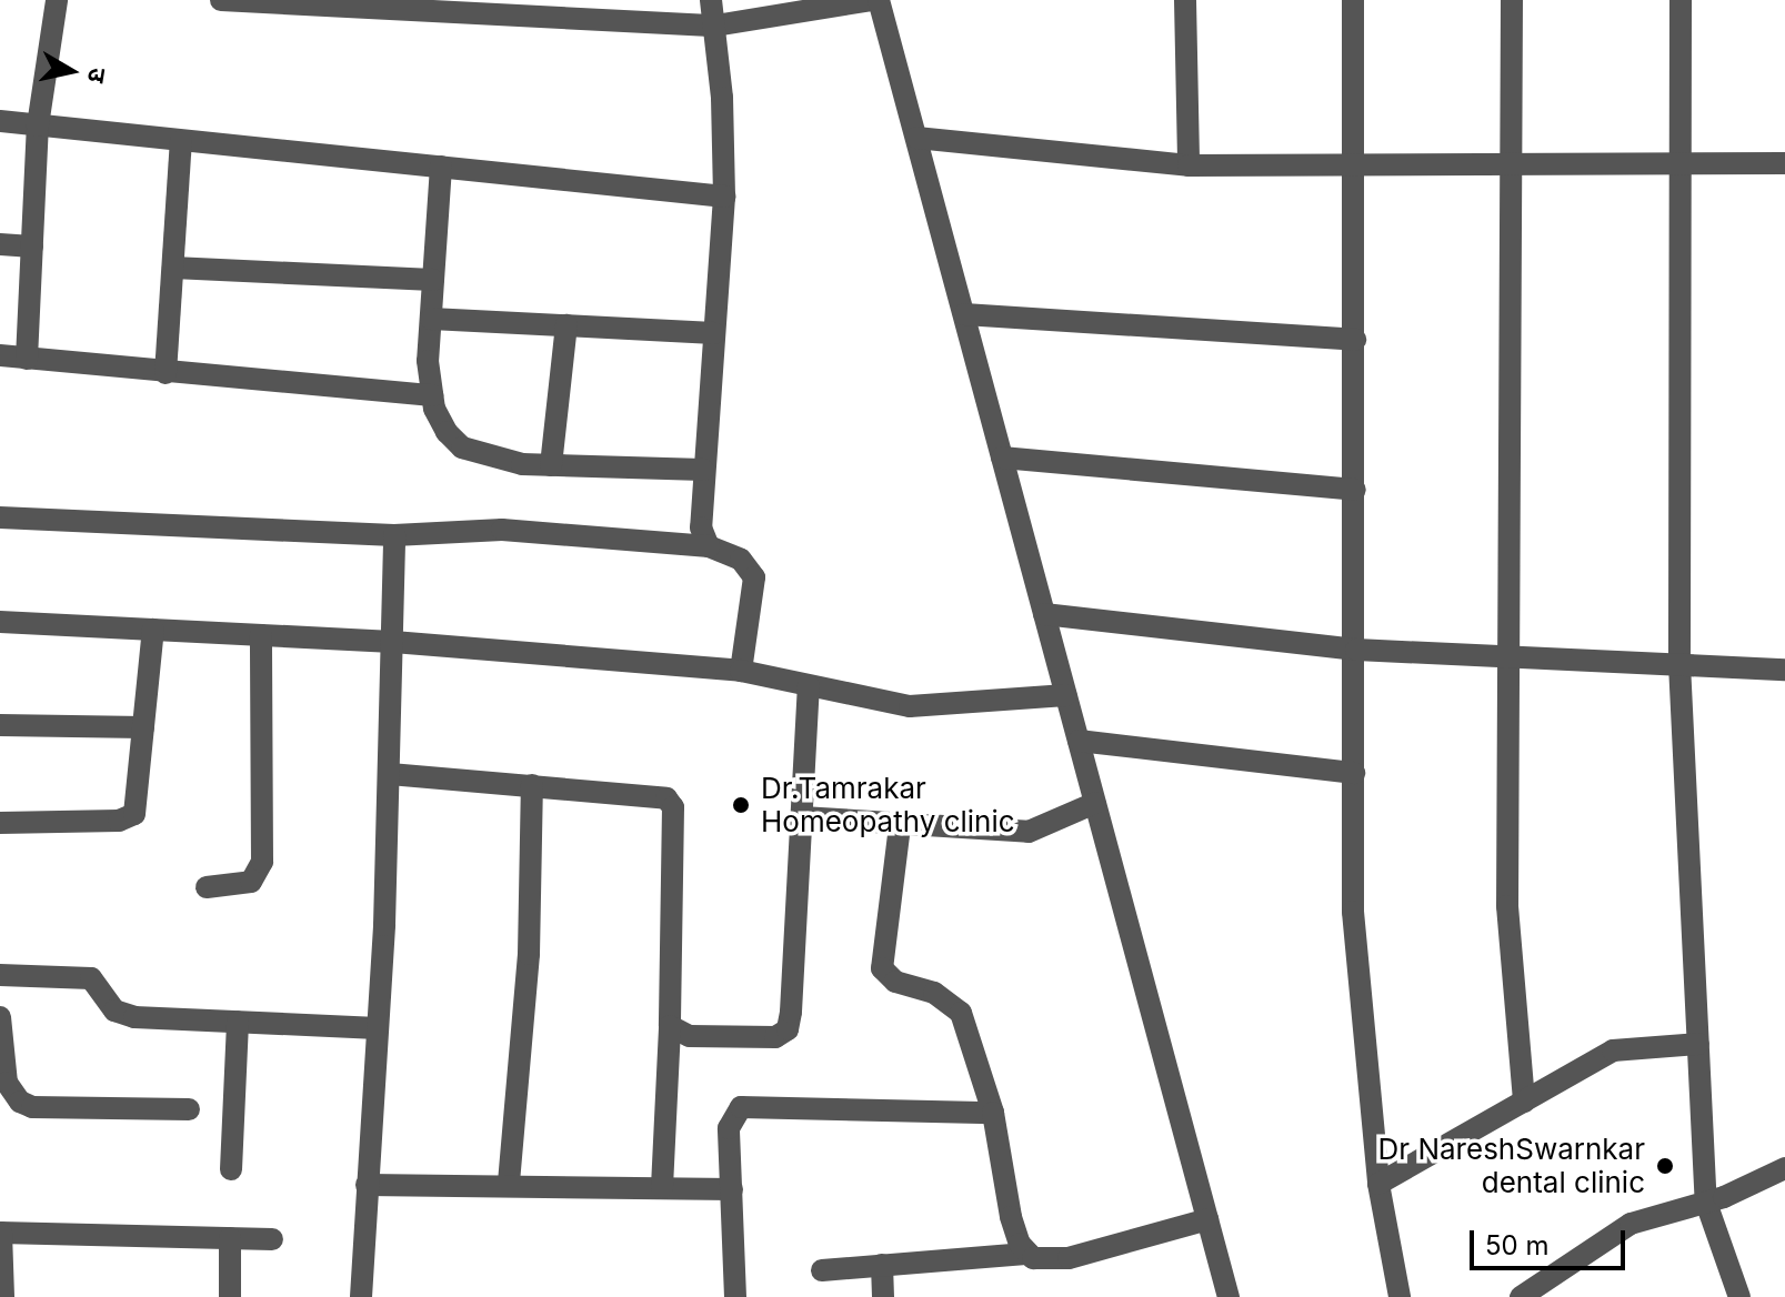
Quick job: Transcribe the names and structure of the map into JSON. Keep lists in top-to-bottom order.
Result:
{
  "places": ["Dr.Tamrakar Homeopathy clinic", "Dr NareshSwarnkar dental clinic"],
  "scale_bar": "50 m",
  "north": "right"
}
